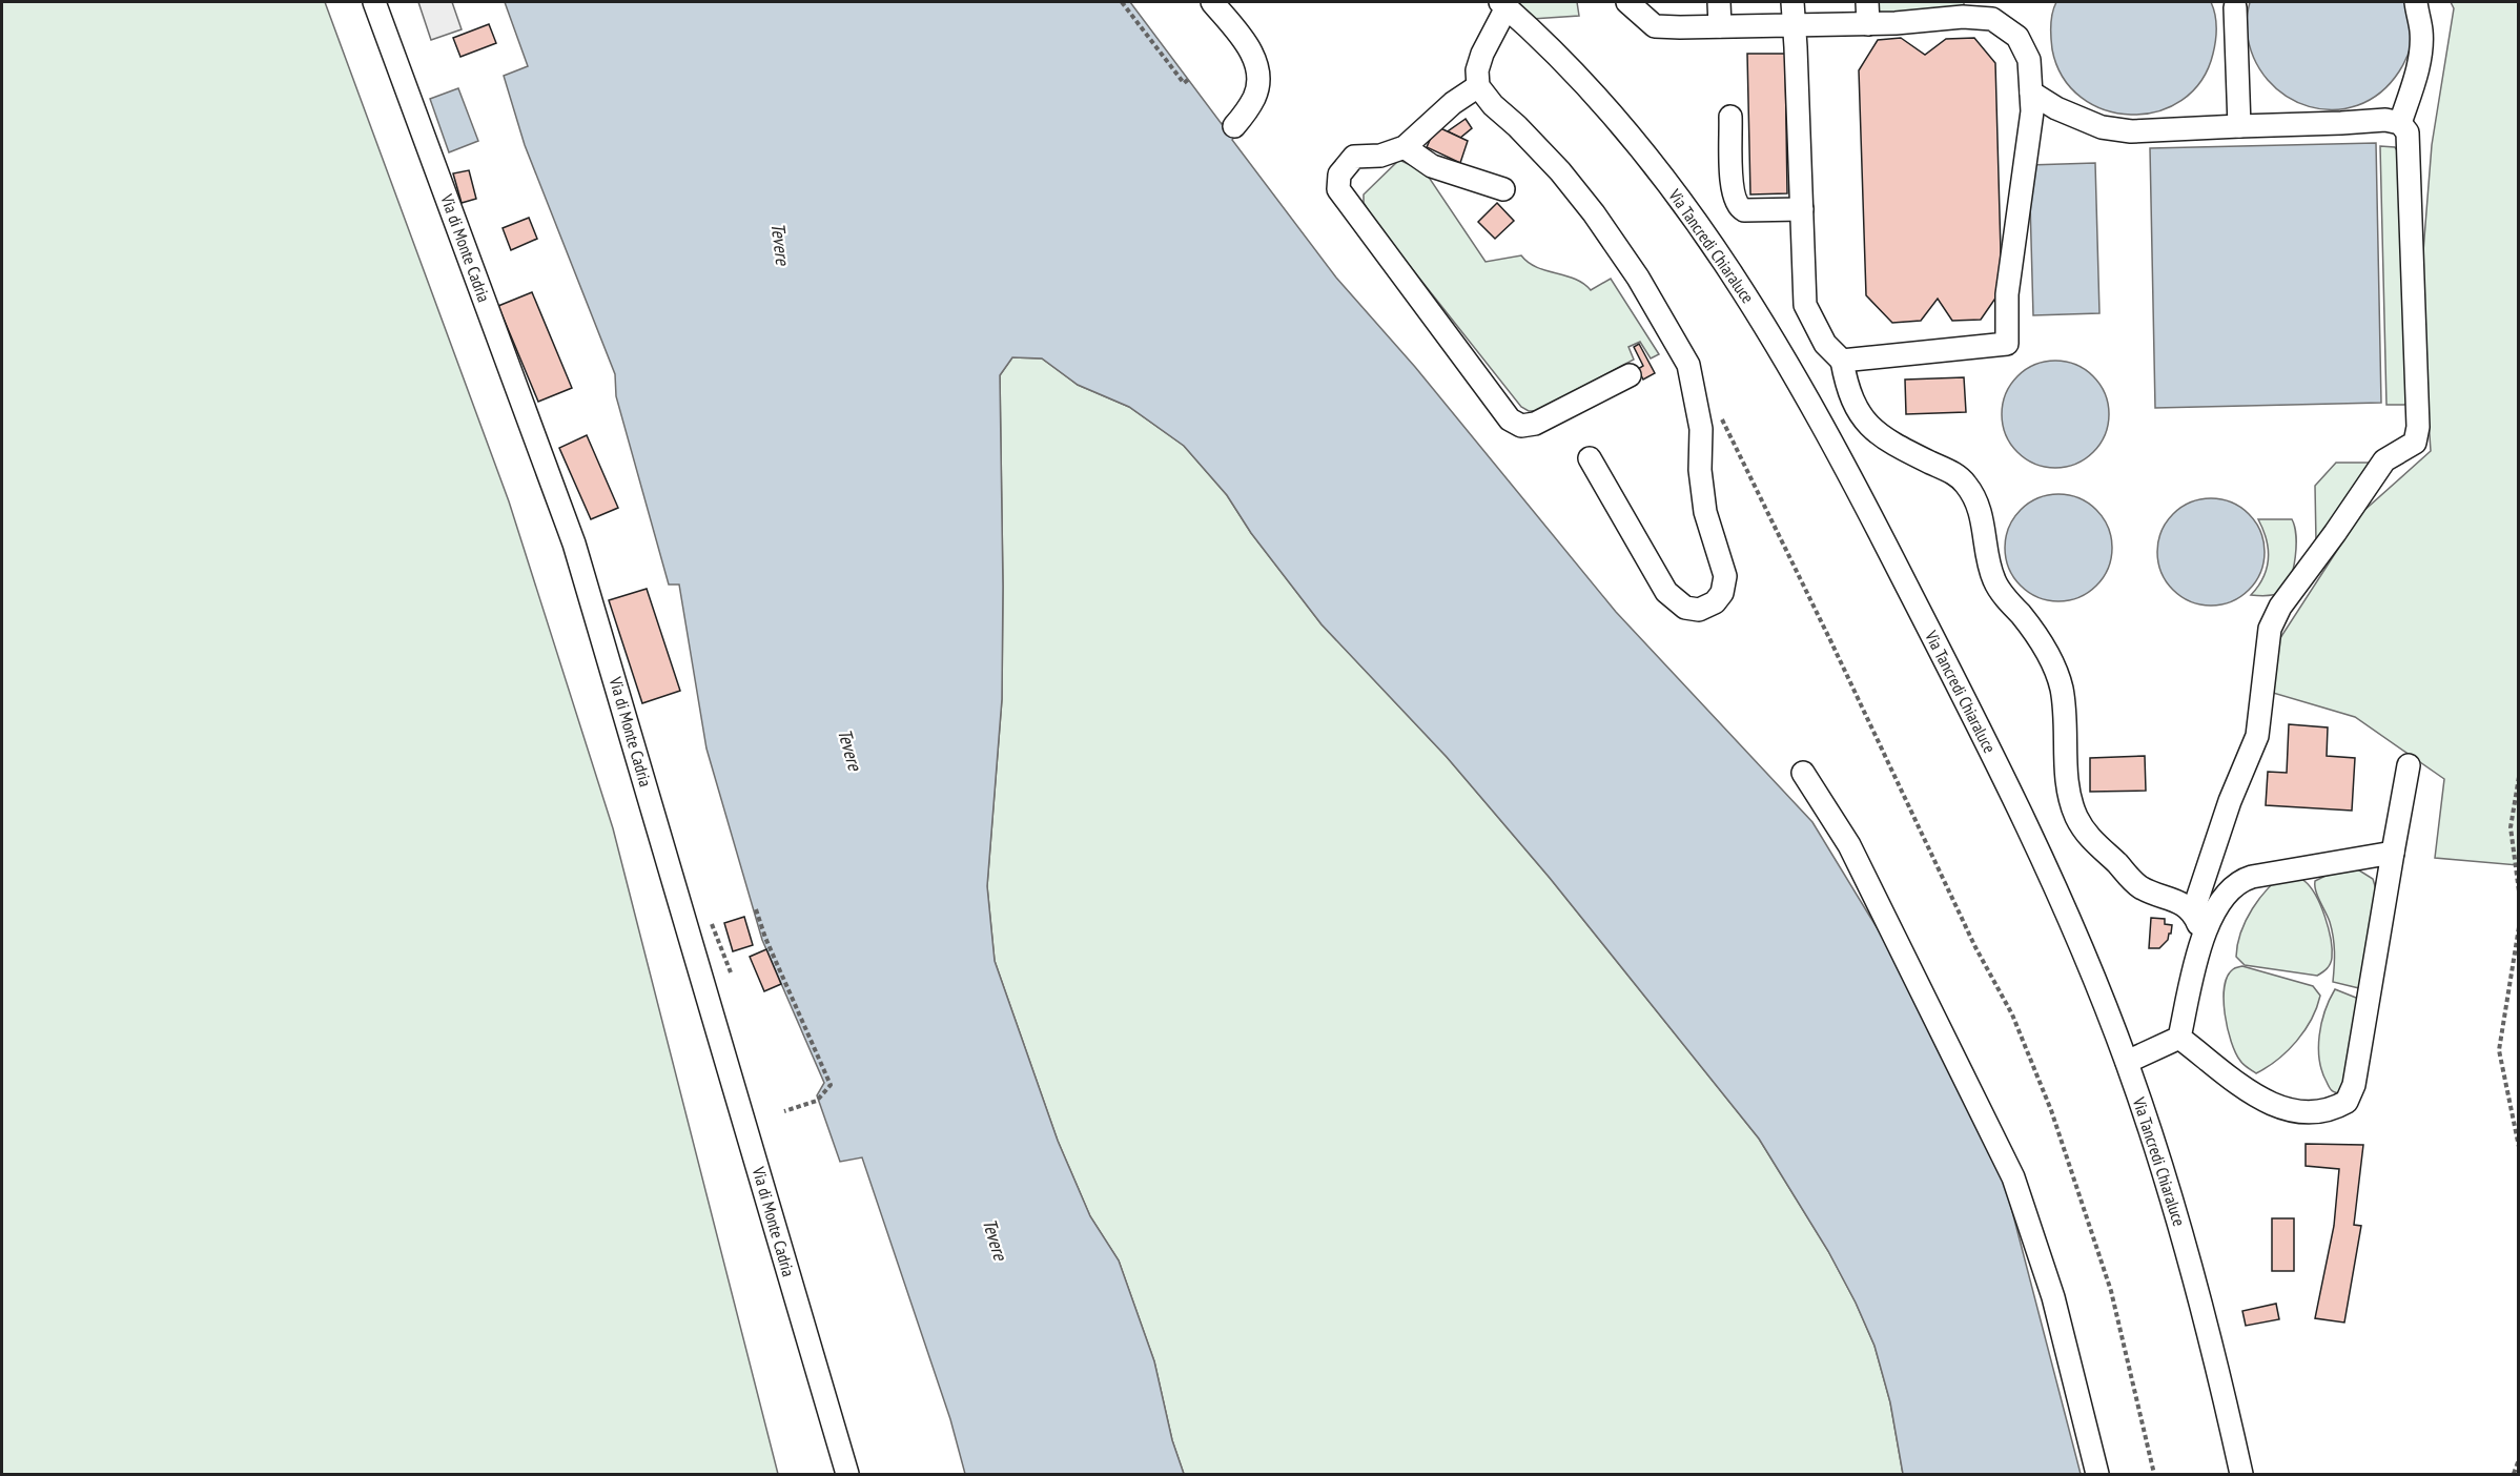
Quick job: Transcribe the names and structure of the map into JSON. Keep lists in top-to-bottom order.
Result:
{
  "streets": {
    "street": ["Via Tancredi Chiaraluce", "Via di Monte Cadria"]
  },
  "water": ["Tevere"]
}
